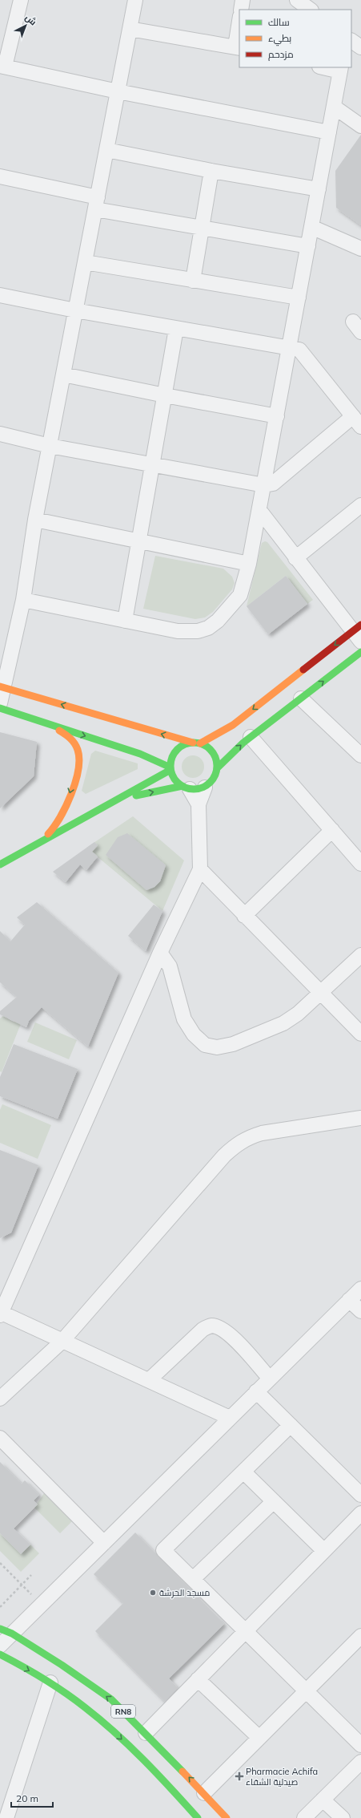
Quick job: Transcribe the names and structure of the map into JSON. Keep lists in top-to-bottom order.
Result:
{
  "streets": {
    "main road": ["RN8"]
  },
  "places": {
    "other": ["مسجد الحرشة"],
    "health": ["Pharmacie Achifa صيدلية الشفاء"]
  },
  "legend": ["سالك", "بطيء", "مزدحم"],
  "scale_bar": "20 m",
  "north": "top right"
}
